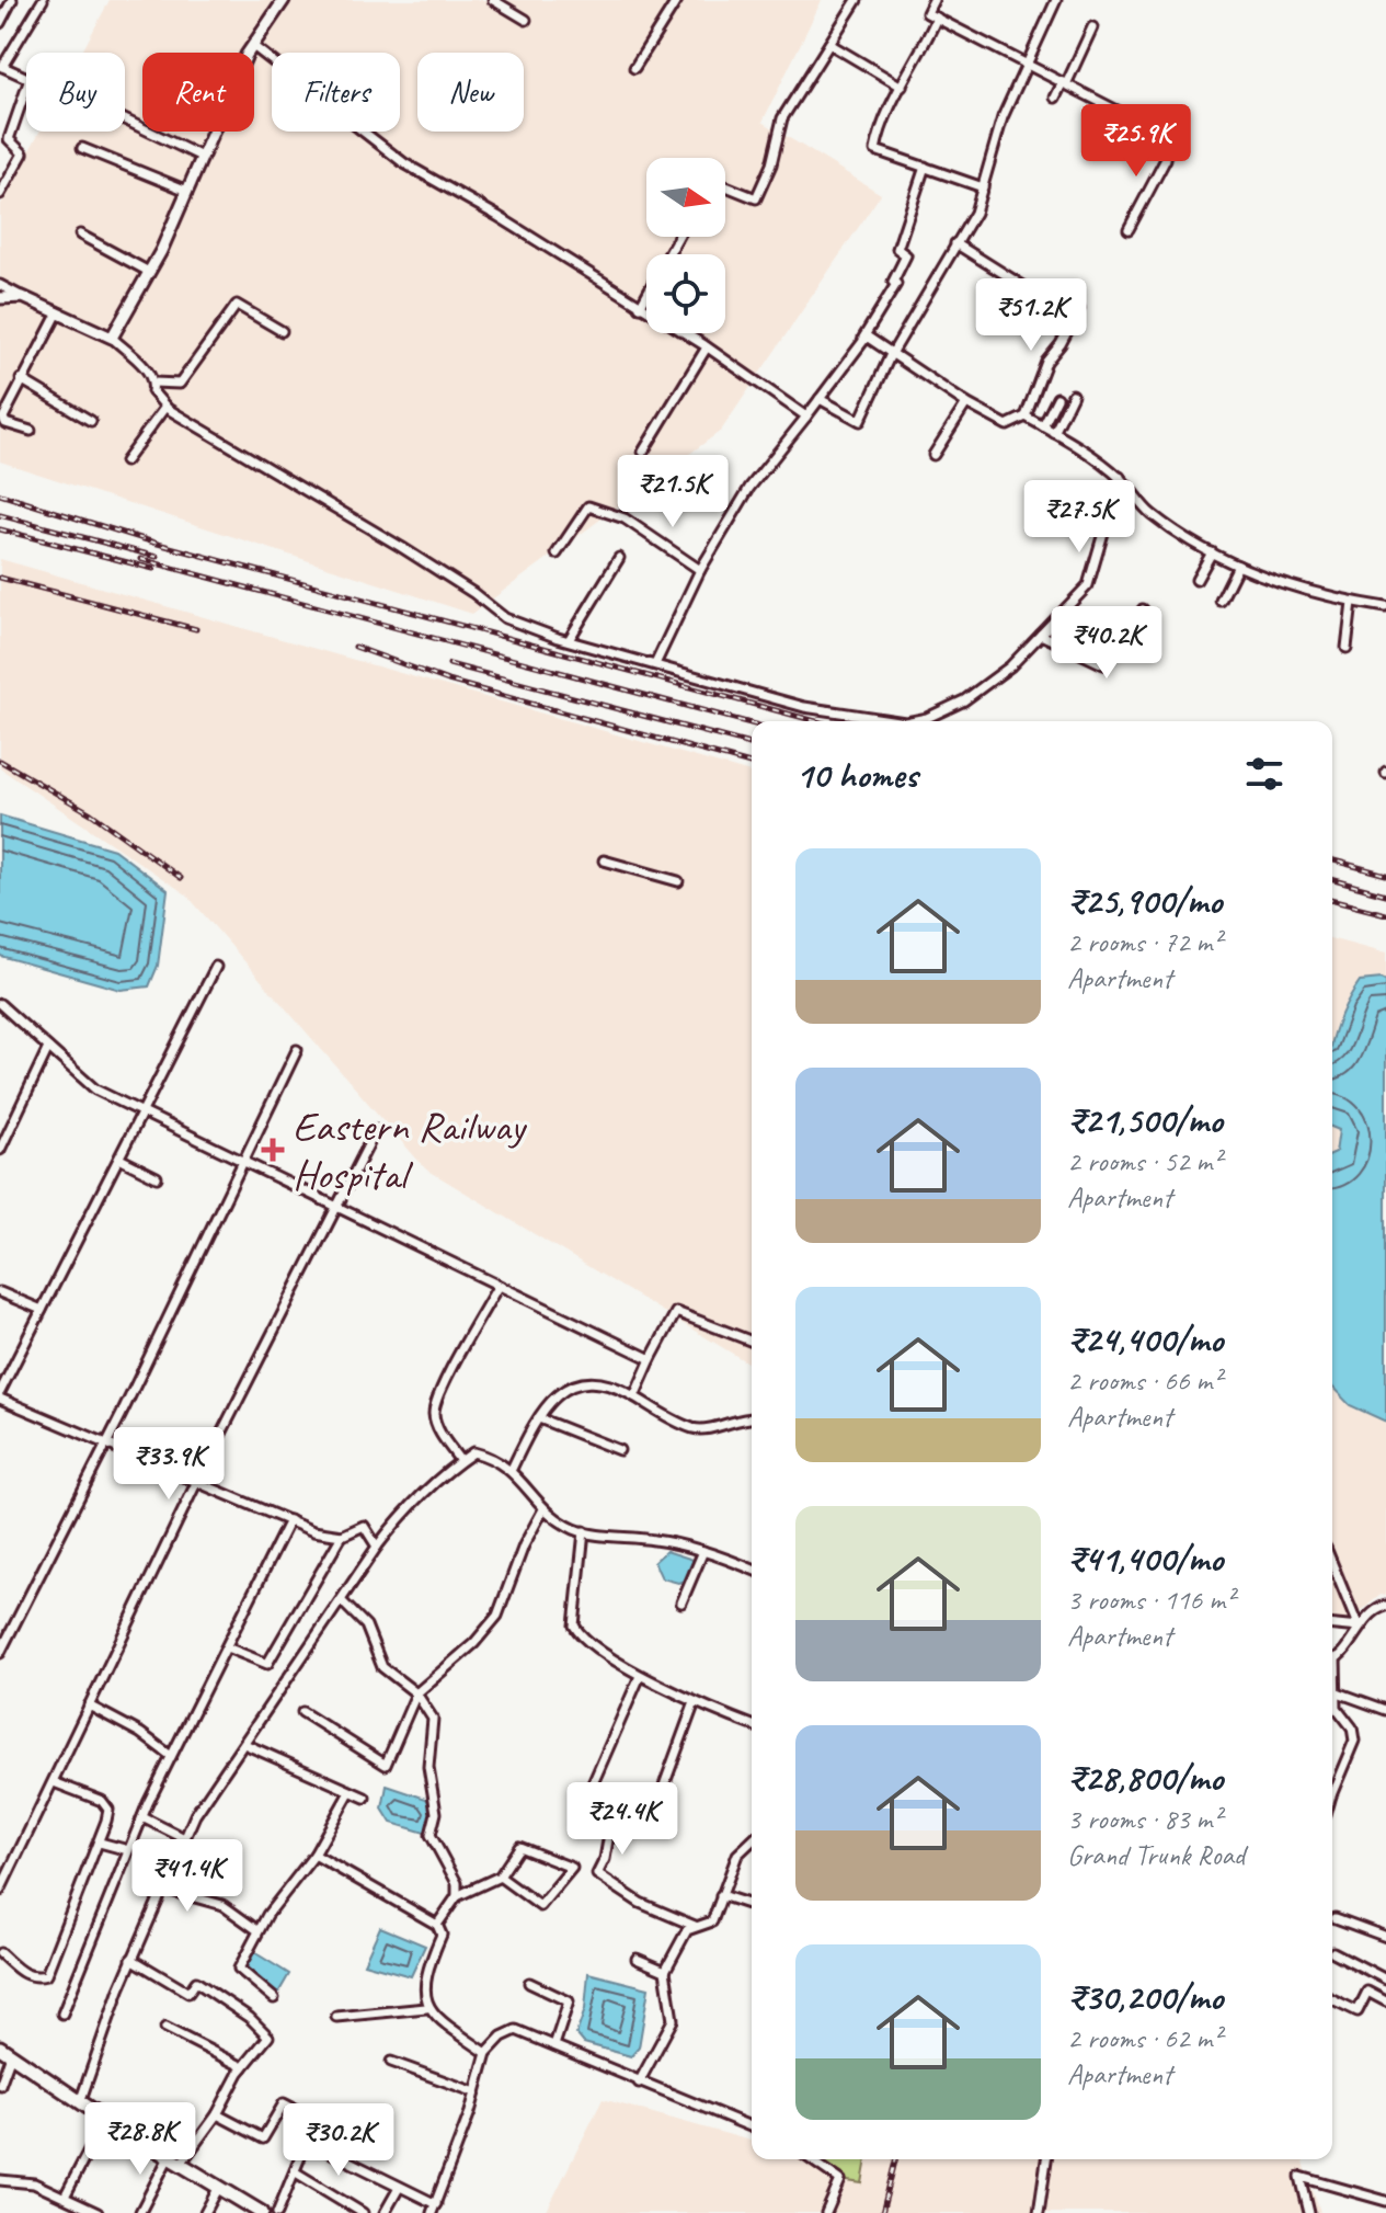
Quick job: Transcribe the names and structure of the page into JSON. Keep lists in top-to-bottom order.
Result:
{
  "places": {
    "health": ["Eastern Railway Hospital"]
  },
  "north": "right",
  "page": {
    "chip": [
      "Buy",
      "Rent",
      "Filters",
      "New"
    ],
    "price": [
      "₹25.9K",
      "₹51.2K",
      "₹21.5K",
      "₹27.5K",
      "₹40.2K",
      "₹33.9K",
      "₹24.4K",
      "₹41.4K",
      "₹28.8K",
      "₹30.2K"
    ],
    "heading": "10 homes",
    "list": [
      {
        "name": "₹25,900/mo",
        "note": "2 rooms · 72 m² · Apartment"
      },
      {
        "name": "₹21,500/mo",
        "note": "2 rooms · 52 m² · Apartment"
      },
      {
        "name": "₹24,400/mo",
        "note": "2 rooms · 66 m² · Apartment"
      },
      {
        "name": "₹41,400/mo",
        "note": "3 rooms · 116 m² · Apartment"
      },
      {
        "name": "₹28,800/mo",
        "note": "3 rooms · 83 m² · Grand Trunk Road"
      },
      {
        "name": "₹30,200/mo",
        "note": "2 rooms · 62 m² · Apartment"
      }
    ]
  }
}
